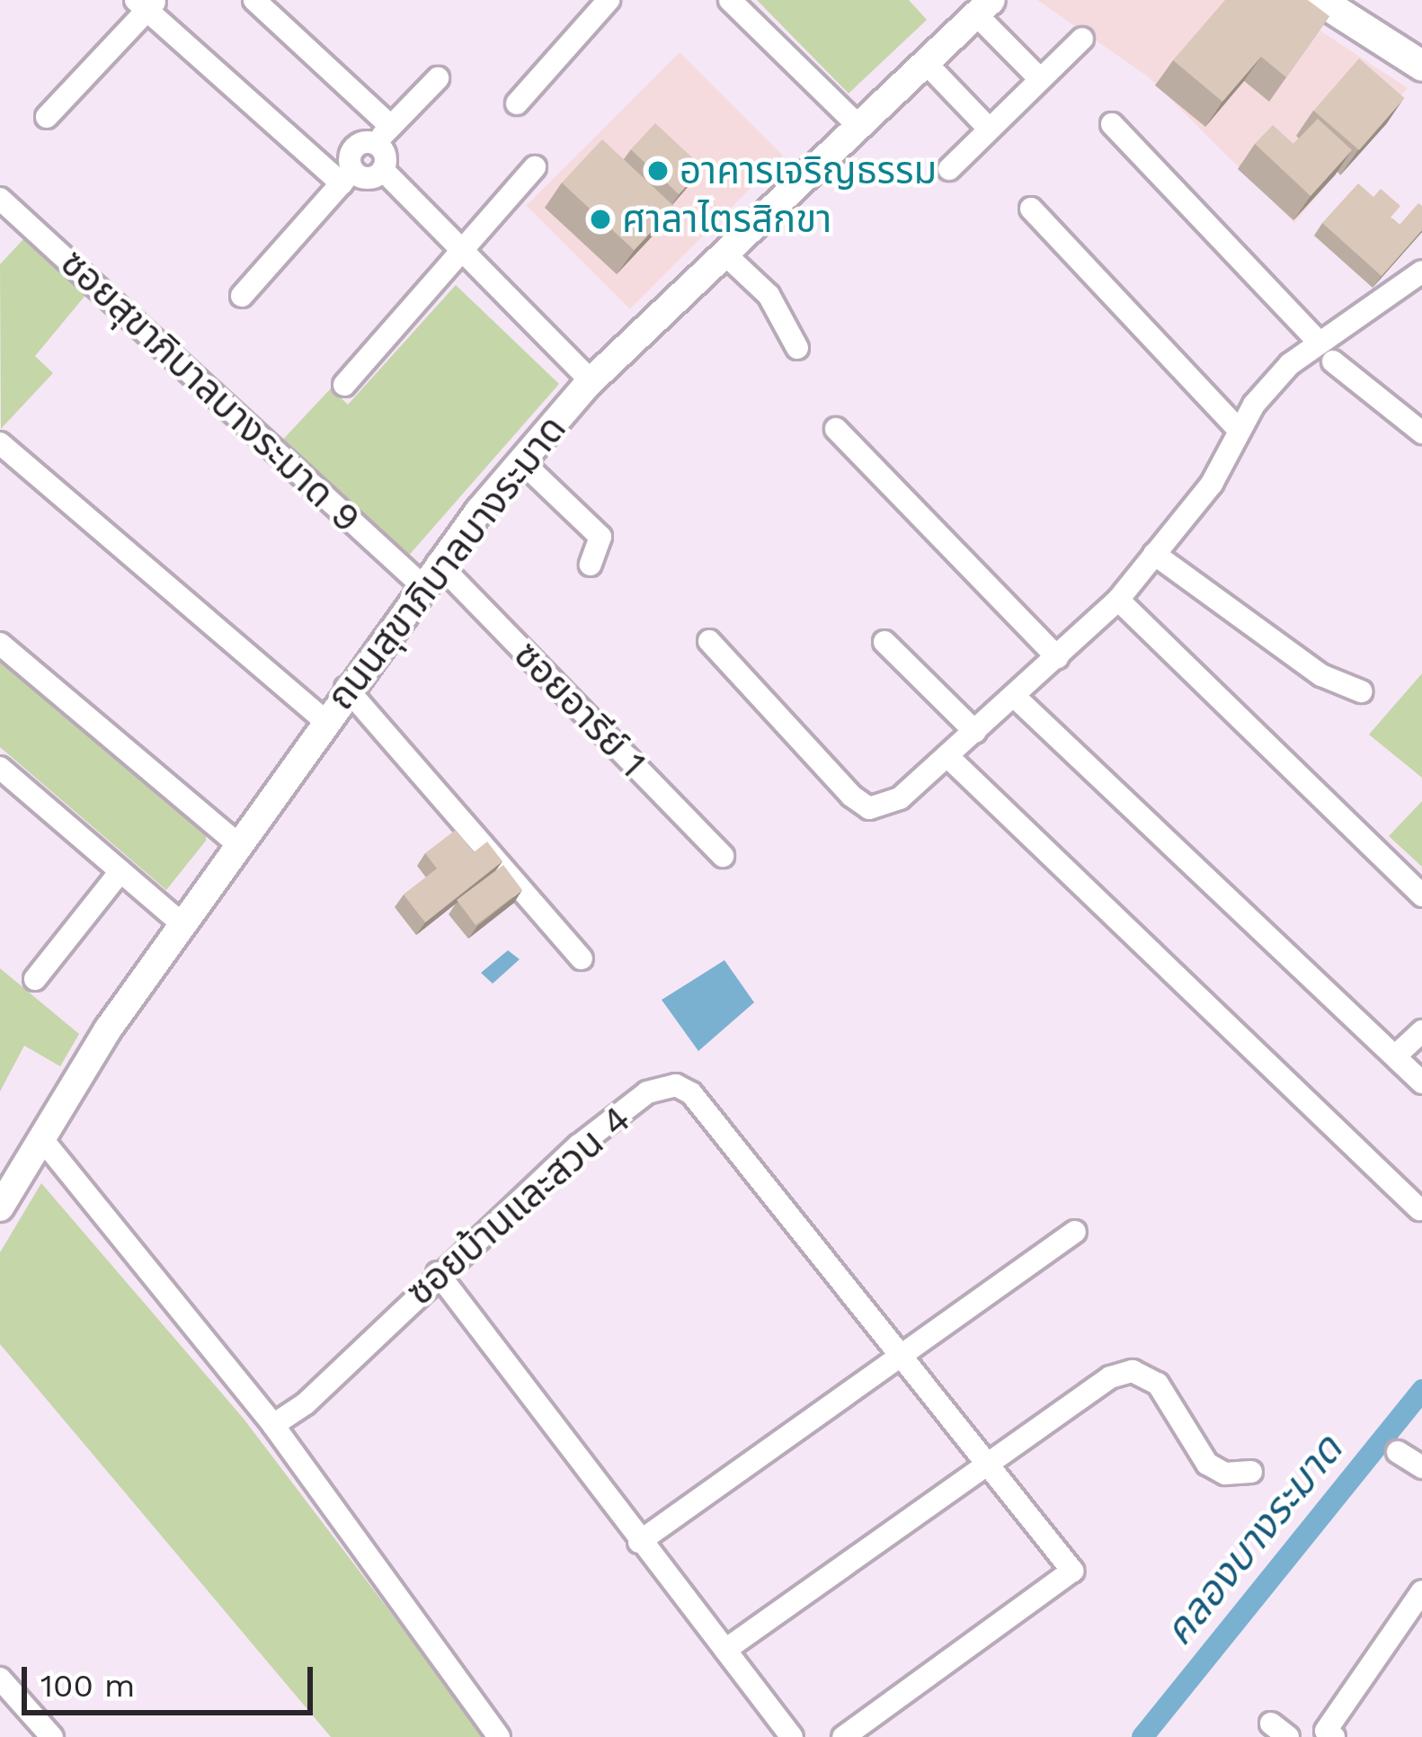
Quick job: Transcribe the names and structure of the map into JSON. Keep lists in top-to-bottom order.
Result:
{
  "streets": {
    "street": [
      "ซอยสุขาภิบาลบางระมาด 9",
      "ถนนสุขาภิบาลบางระมาด",
      "ซอยอารีย์ 1",
      "ซอยบ้านและสวน 4"
    ]
  },
  "crossings": [
    ["ซอยสุขาภิบาลบางระมาด 9", "ถนนสุขาภิบาลบางระมาด"],
    ["ซอยสุขาภิบาลบางระมาด 9", "ซอยอารีย์ 1"],
    ["ถนนสุขาภิบาลบางระมาด", "ซอยอารีย์ 1"]
  ],
  "water": ["คลองบางระมาด"],
  "places": ["อาคารเจริญธรรม", "ศาลาไตรสิกขา"],
  "scale_bar": "100 m"
}
